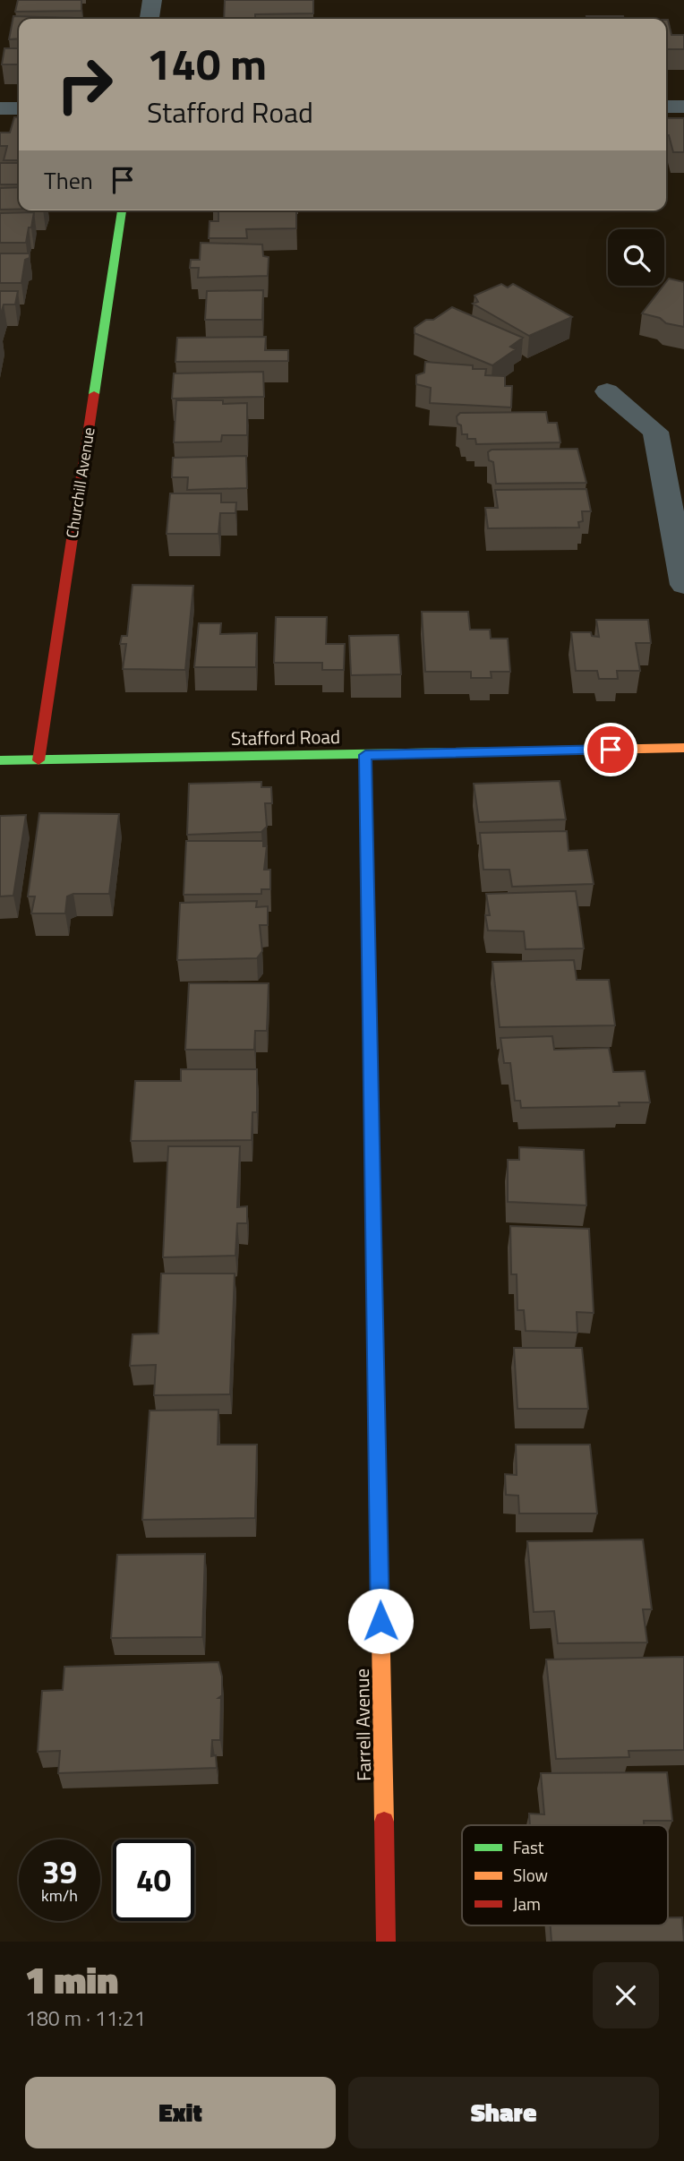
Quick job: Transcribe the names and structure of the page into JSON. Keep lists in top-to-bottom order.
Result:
{
  "streets": {
    "street": ["Churchill Avenue", "Stafford Road", "Farrell Avenue"]
  },
  "crossings": [
    ["Churchill Avenue", "Stafford Road"],
    ["Stafford Road", "Farrell Avenue"]
  ],
  "legend": ["Fast", "Slow", "Jam"],
  "page": {
    "turn": ["140 m", "Stafford Road"],
    "then": "Then",
    "speed": "39 km/h",
    "limit": "40",
    "heading": ["1 min", "180 m · 11:21"],
    "buttons": ["Exit", "Share"]
  }
}
